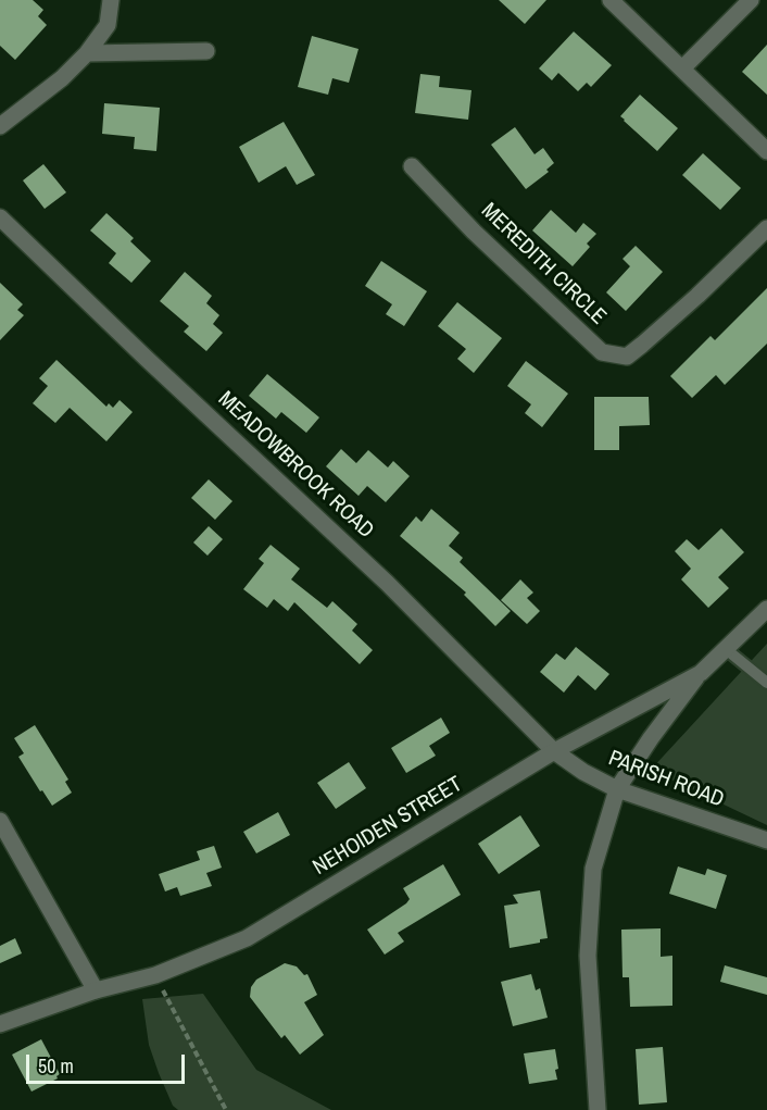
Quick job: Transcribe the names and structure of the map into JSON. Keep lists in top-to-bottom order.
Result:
{
  "streets": {
    "street": [
      "MEREDITH CIRCLE",
      "MEADOWBROOK ROAD",
      "PARISH ROAD",
      "NEHOIDEN STREET"
    ]
  },
  "crossings": [
    ["MEADOWBROOK ROAD", "PARISH ROAD"],
    ["MEADOWBROOK ROAD", "NEHOIDEN STREET"],
    ["PARISH ROAD", "NEHOIDEN STREET"]
  ],
  "scale_bar": "50 m"
}
